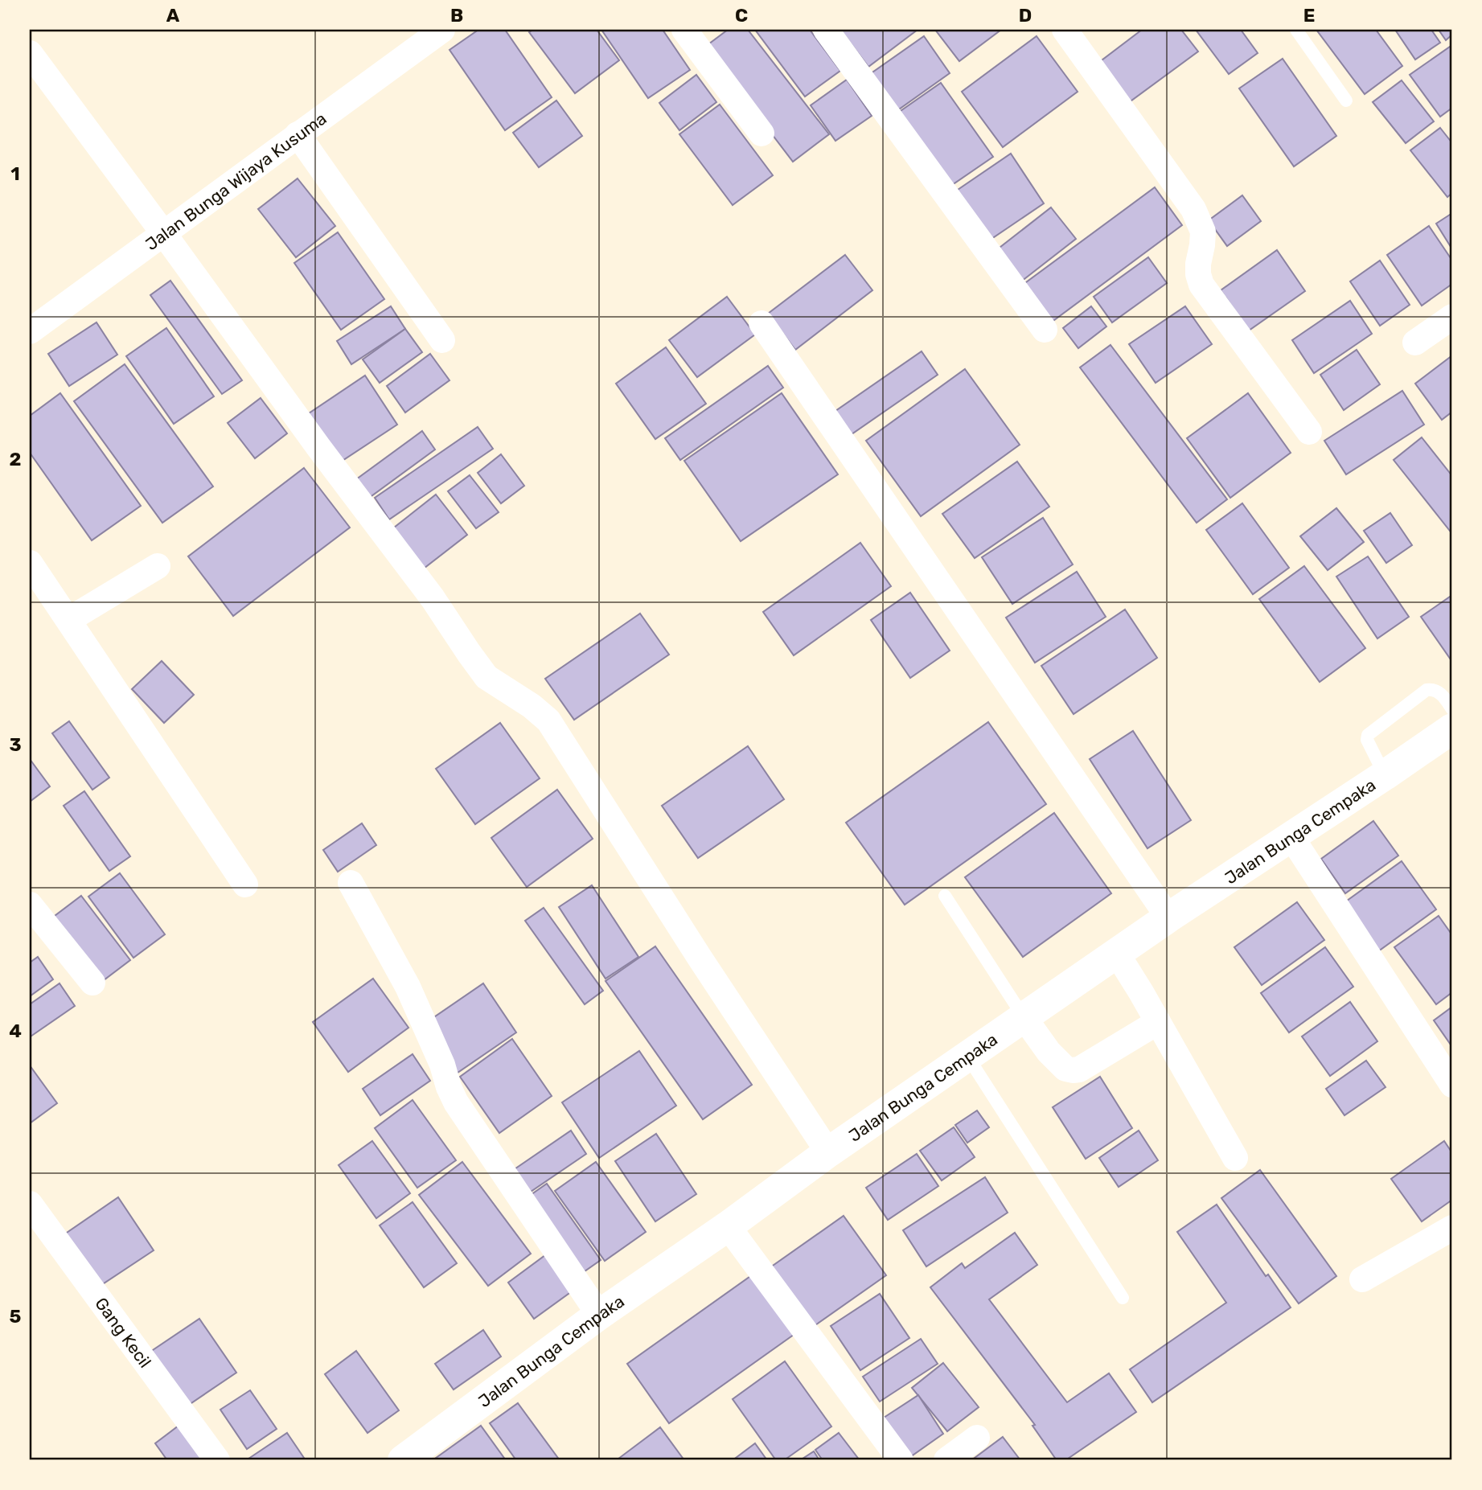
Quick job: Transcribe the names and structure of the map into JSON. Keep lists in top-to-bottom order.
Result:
{
  "streets": {
    "street": ["Jalan Bunga Wijaya Kusuma", "Jalan Bunga Cempaka", "Gang Kecil"]
  },
  "grid": {
    "columns": [
      "A",
      "B",
      "C",
      "D",
      "E"
    ],
    "rows": [
      "1",
      "2",
      "3",
      "4",
      "5"
    ]
  }
}
